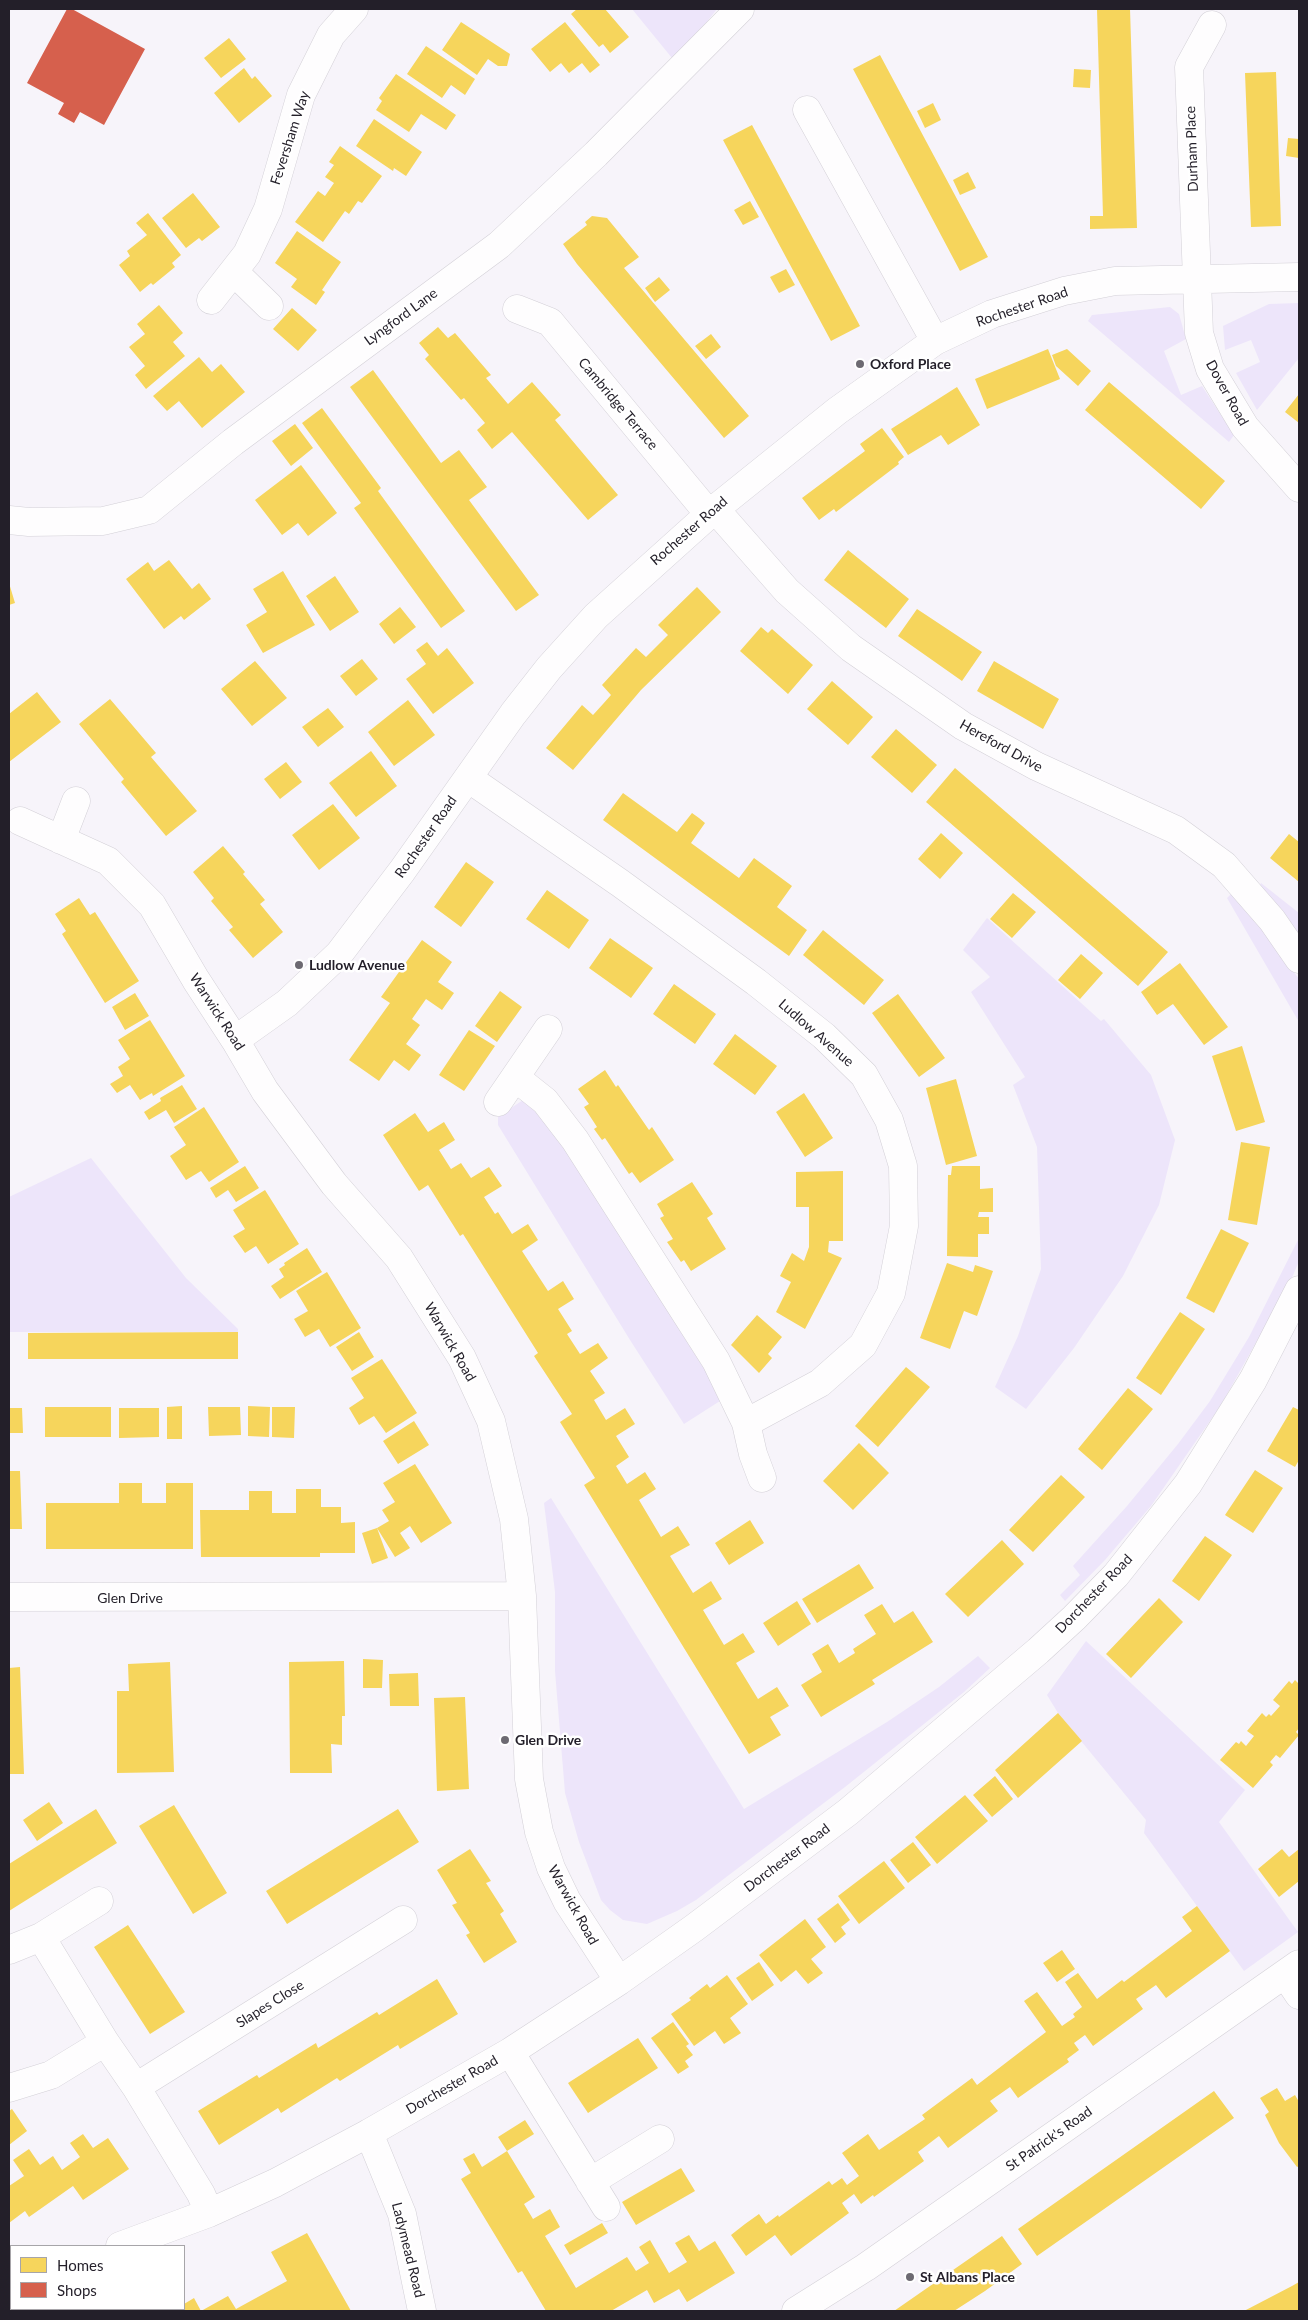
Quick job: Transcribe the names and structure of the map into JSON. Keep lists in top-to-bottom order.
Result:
{
  "streets": {
    "street": [
      "Feversham Way",
      "Durham Place",
      "Rochester Road",
      "Lyngford Lane",
      "Dover Road",
      "Cambridge Terrace",
      "Hereford Drive",
      "Warwick Road",
      "Ludlow Avenue",
      "Dorchester Road",
      "Glen Drive",
      "Slapes Close",
      "St Patrick's Road",
      "Ladymead Road"
    ]
  },
  "crossings": [
    ["Durham Place", "Rochester Road"],
    ["Durham Place", "Dover Road"],
    ["Rochester Road", "Dover Road"],
    ["Rochester Road", "Cambridge Terrace"],
    ["Rochester Road", "Hereford Drive"],
    ["Rochester Road", "Warwick Road"],
    ["Rochester Road", "Ludlow Avenue"],
    ["Cambridge Terrace", "Hereford Drive"],
    ["Warwick Road", "Dorchester Road"],
    ["Warwick Road", "Glen Drive"],
    ["Dorchester Road", "Ladymead Road"]
  ],
  "places": [
    "Oxford Place",
    "Ludlow Avenue",
    "Glen Drive",
    "St Albans Place"
  ],
  "legend": ["Homes", "Shops"]
}
